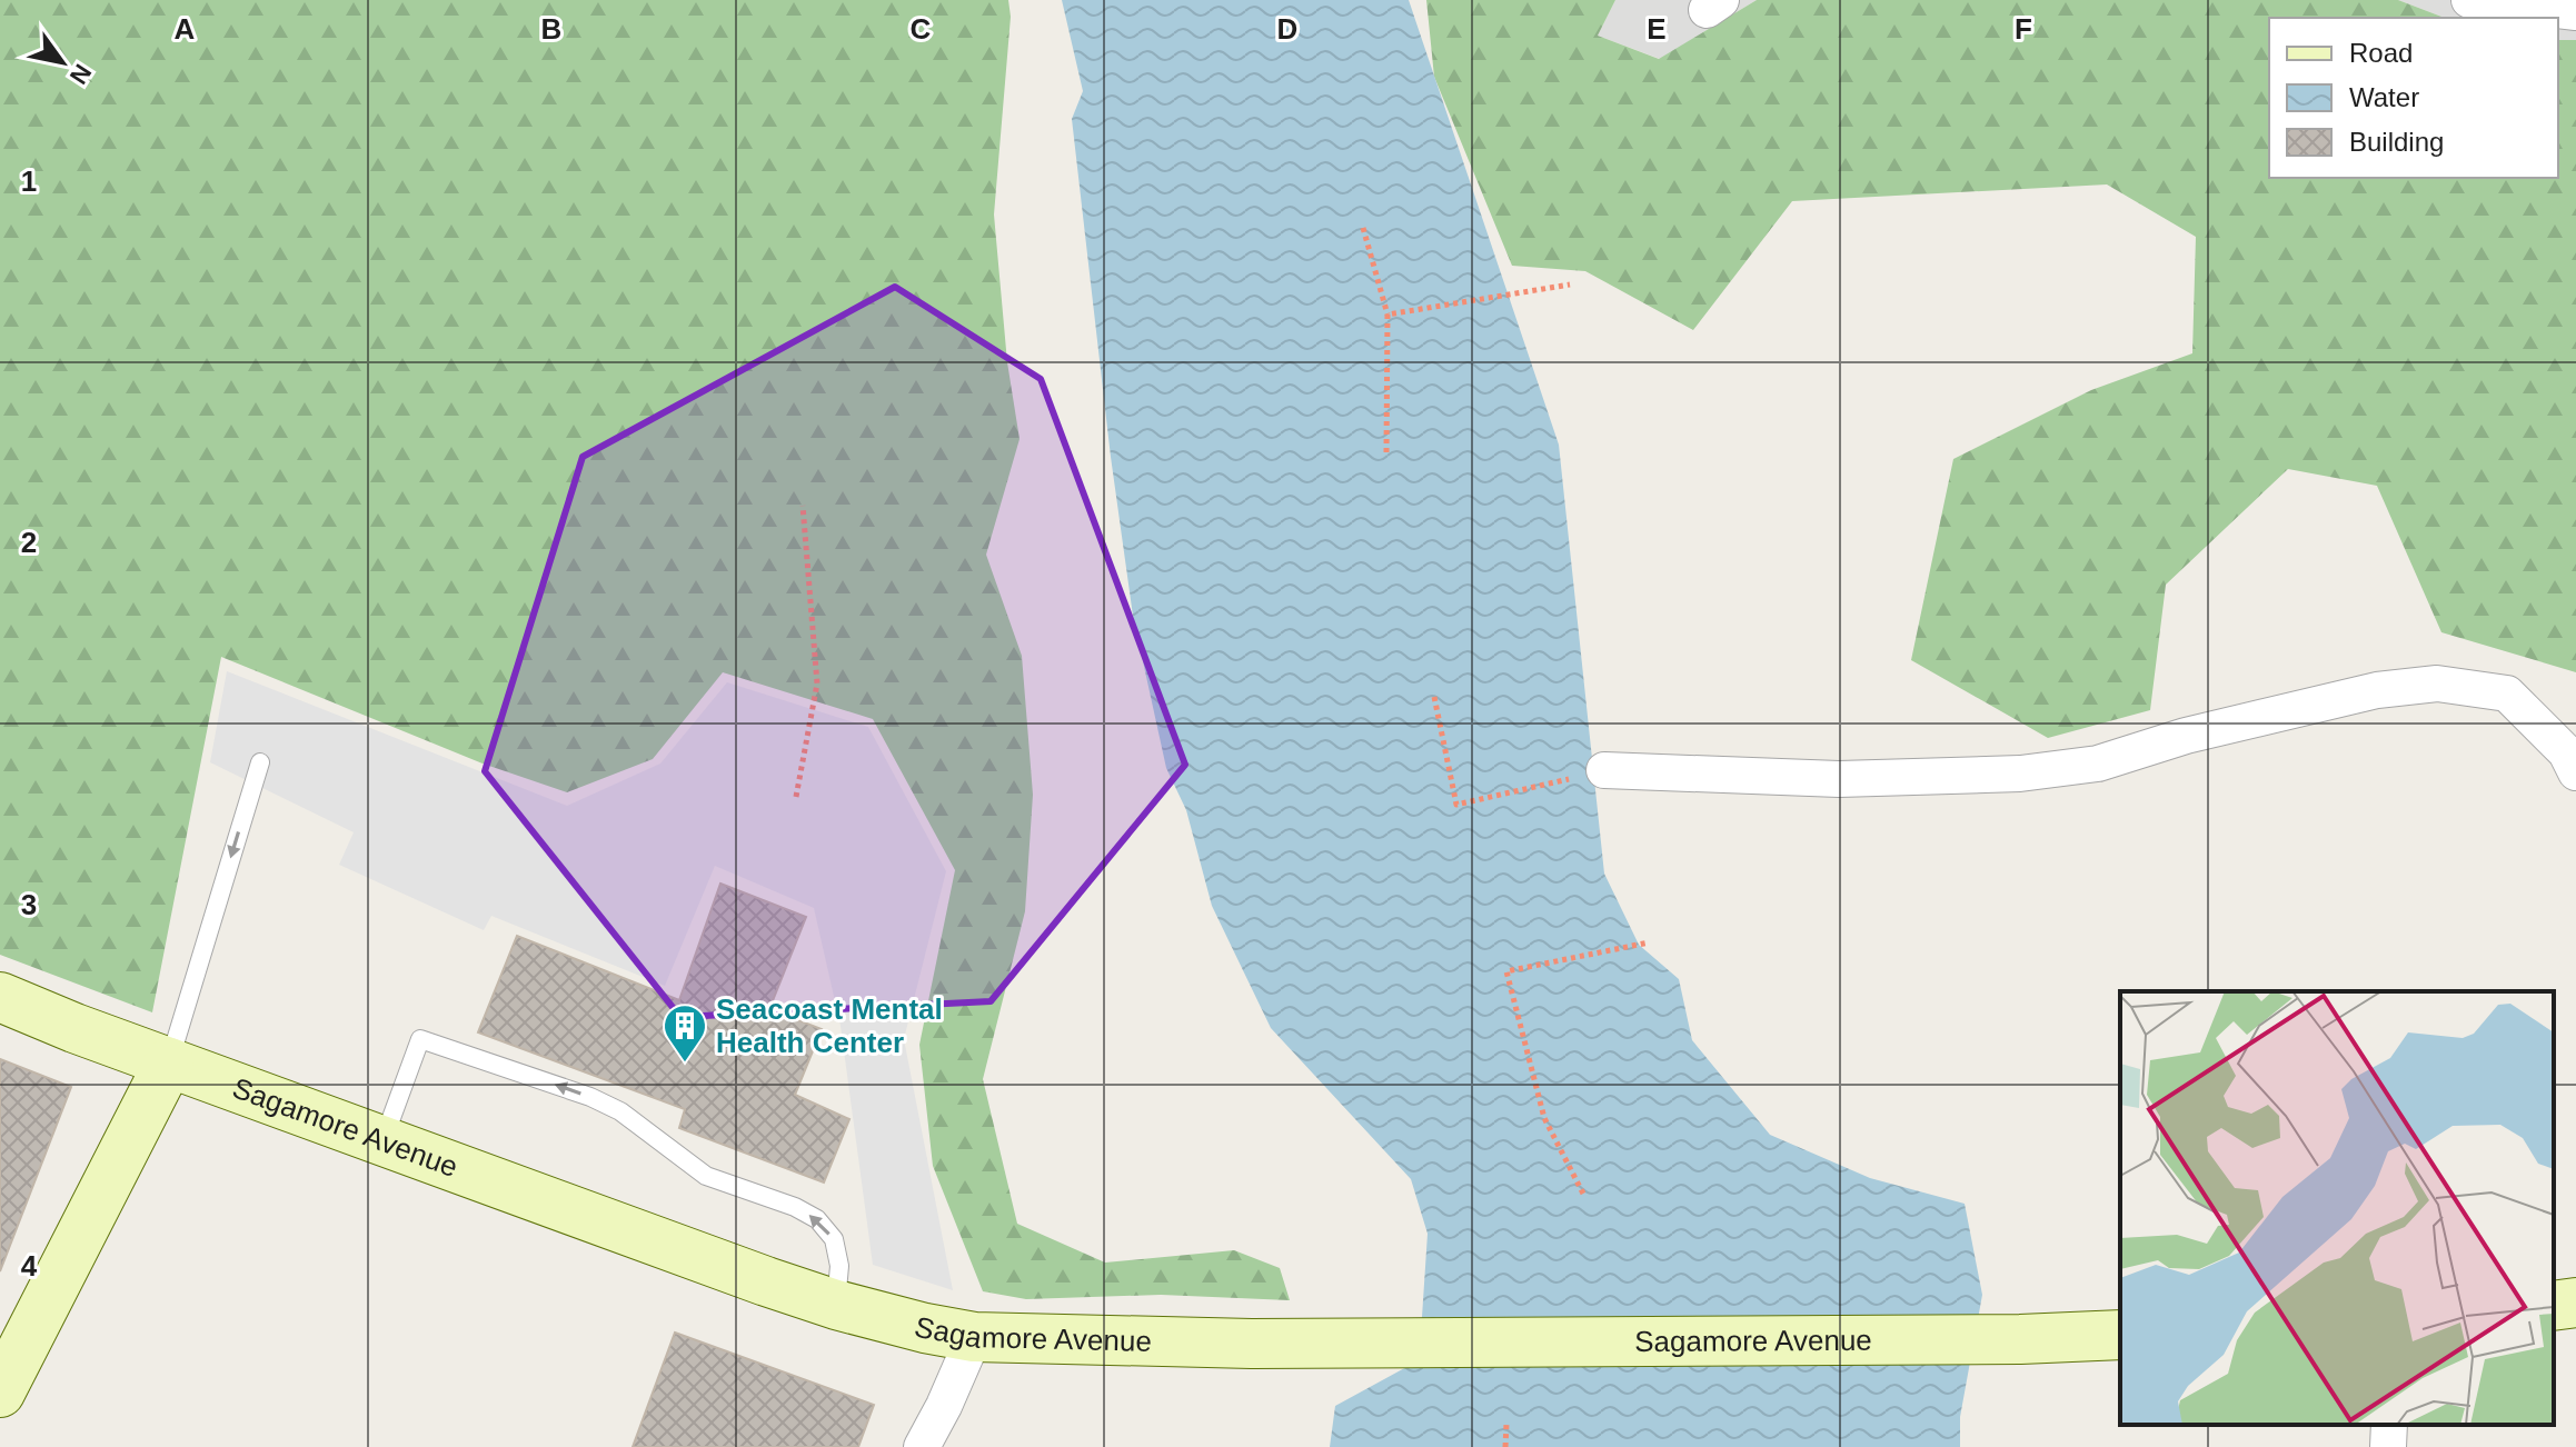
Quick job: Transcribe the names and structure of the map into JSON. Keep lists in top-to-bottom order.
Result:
{
  "streets": {
    "main road": ["Sagamore Avenue"]
  },
  "places": {
    "building": ["Seacoast Mental Health Center"]
  },
  "legend": ["Road", "Water", "Building"],
  "north": "bottom right",
  "grid": {
    "columns": [
      "A",
      "B",
      "C",
      "D",
      "E",
      "F"
    ],
    "rows": [
      "1",
      "2",
      "3",
      "4"
    ]
  }
}
